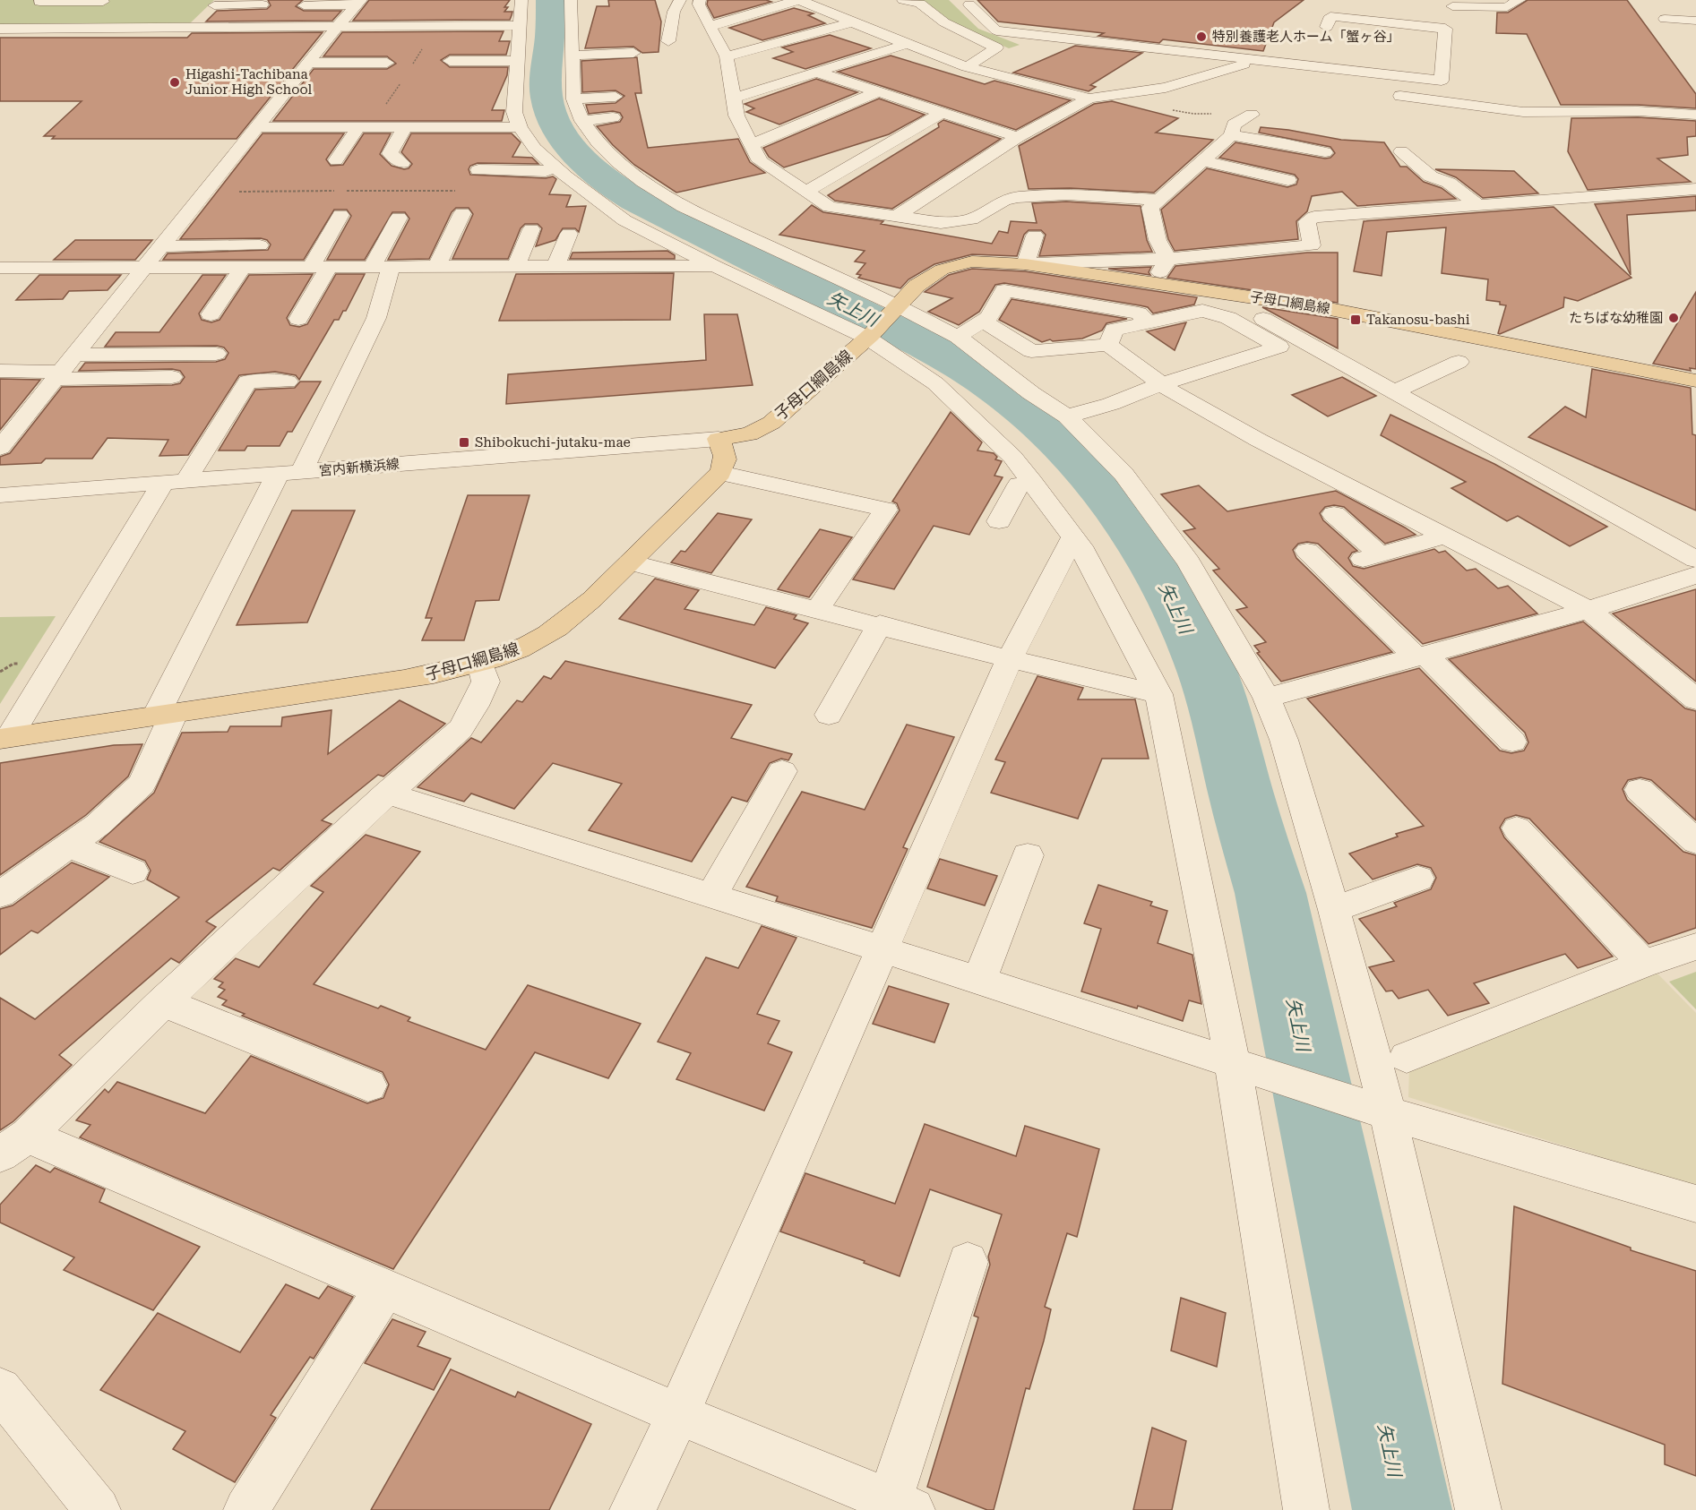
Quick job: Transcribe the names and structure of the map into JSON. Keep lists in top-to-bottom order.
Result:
{
  "streets": {
    "main road": ["子母口綱島線"],
    "street": ["宮内新横浜線"]
  },
  "crossings": [
    ["子母口綱島線", "宮内新横浜線"]
  ],
  "water": ["矢上川"],
  "places": {
    "other": ["特別養護老人ホーム「蟹ヶ谷」", "Higashi-Tachibana Junior High School", "たちばな幼稚園"],
    "transit": ["Takanosu-bashi", "Shibokuchi-jutaku-mae"]
  }
}
